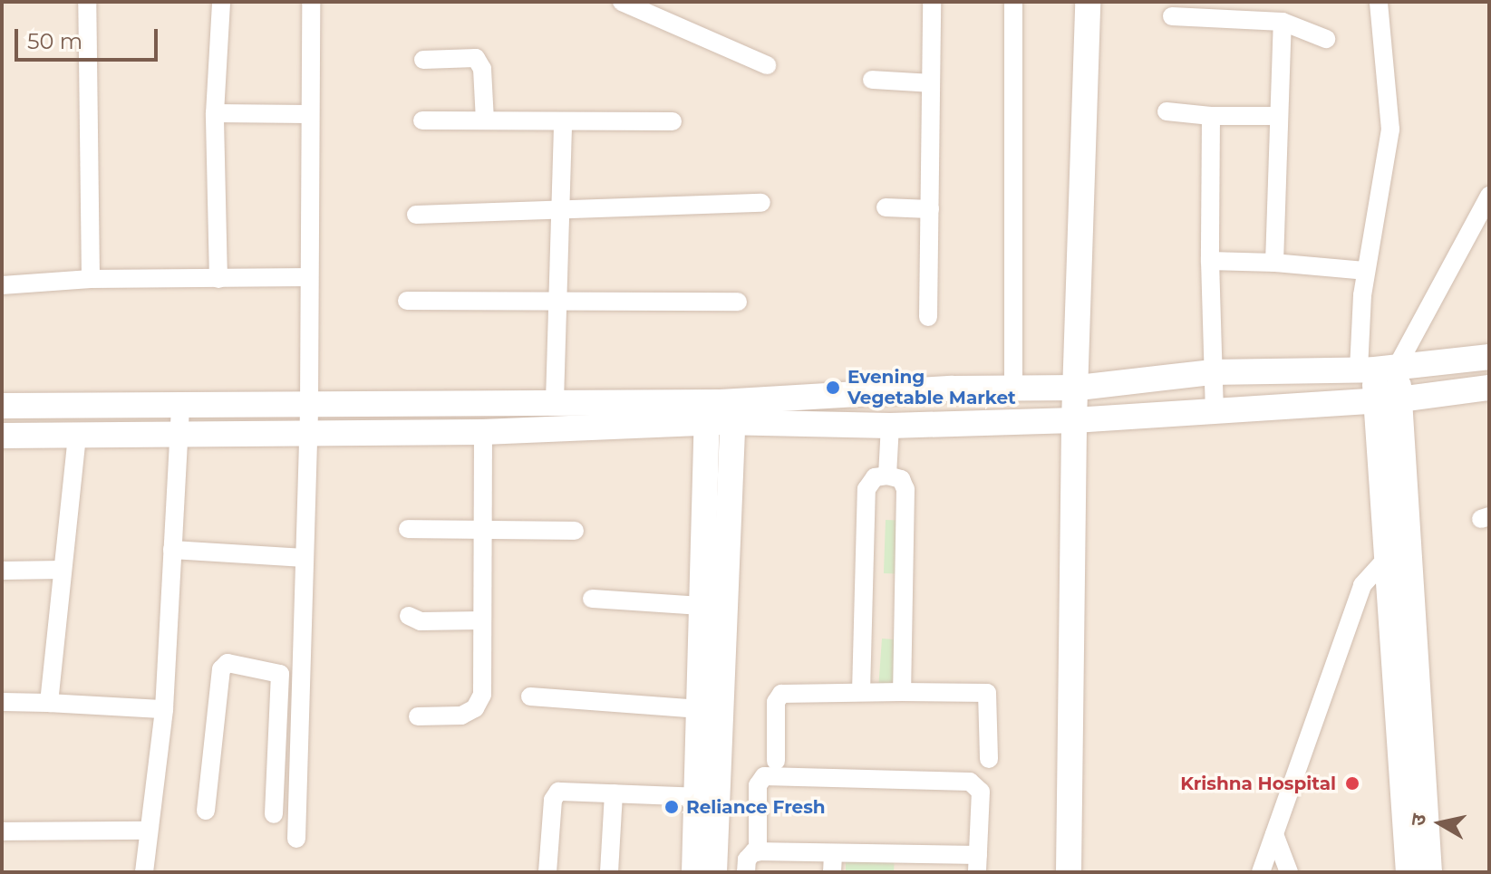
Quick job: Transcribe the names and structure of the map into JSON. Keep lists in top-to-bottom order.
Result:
{
  "places": ["Evening Vegetable Market", "Krishna Hospital", "Reliance Fresh"],
  "scale_bar": "50 m",
  "north": "left"
}
